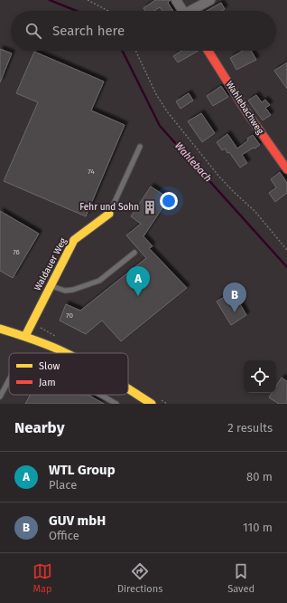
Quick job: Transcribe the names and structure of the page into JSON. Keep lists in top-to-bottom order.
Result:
{
  "streets": {
    "street": ["Wahlebachweg", "Waldauer Weg"]
  },
  "water": ["Wahlebach"],
  "places": {
    "building": ["Fehr und Sohn"]
  },
  "house_numbers": ["74", "76", "70"],
  "legend": ["Slow", "Jam"],
  "page": {
    "search": "Search here",
    "pins": ["A", "B"],
    "heading": ["Nearby", "2 results"],
    "list": [
      {
        "mark": "A",
        "name": "WTL Group",
        "note": "Place",
        "value": "80 m"
      },
      {
        "mark": "B",
        "name": "GUV mbH",
        "note": "Office",
        "value": "110 m"
      }
    ],
    "nav": ["Map", "Directions", "Saved"]
  }
}
